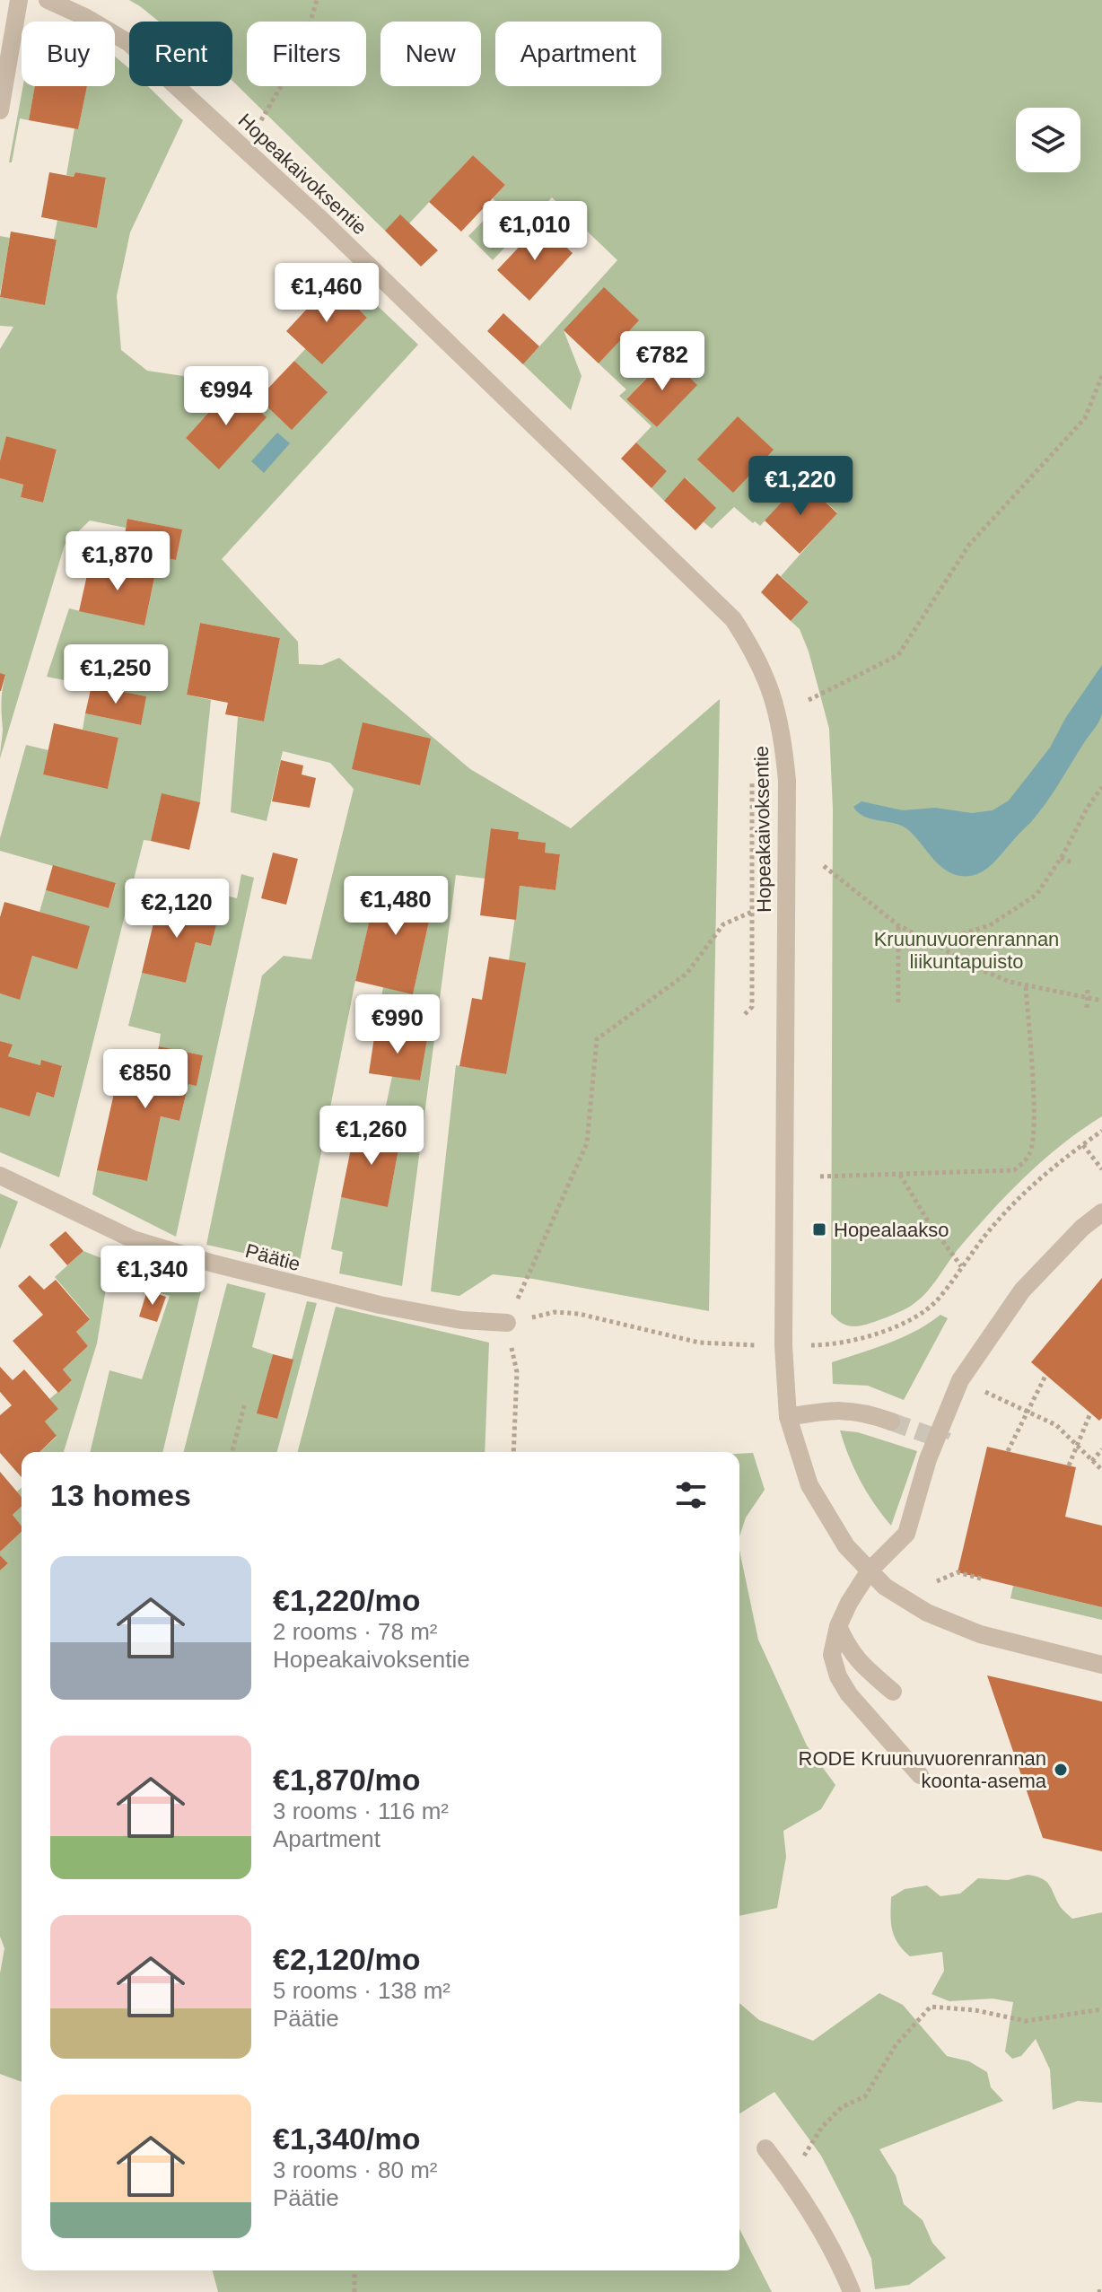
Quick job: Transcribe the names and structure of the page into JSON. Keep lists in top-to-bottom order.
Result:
{
  "streets": {
    "street": ["Hopeakaivoksentie", "Päätie"]
  },
  "parks": ["Kruunuvuorenrannan liikuntapuisto"],
  "places": {
    "transit": ["Hopealaakso"],
    "other": ["RODE Kruunuvuorenrannan koonta-asema"]
  },
  "page": {
    "chip": [
      "Buy",
      "Rent",
      "Filters",
      "New",
      "Apartment"
    ],
    "price": [
      "€1,010",
      "€1,460",
      "€782",
      "€994",
      "€1,220",
      "€1,870",
      "€1,250",
      "€1,480",
      "€2,120",
      "€990",
      "€850",
      "€1,260",
      "€1,340"
    ],
    "heading": "13 homes",
    "list": [
      {
        "name": "€1,220/mo",
        "note": "2 rooms · 78 m² · Hopeakaivoksentie"
      },
      {
        "name": "€1,870/mo",
        "note": "3 rooms · 116 m² · Apartment"
      },
      {
        "name": "€2,120/mo",
        "note": "5 rooms · 138 m² · Päätie"
      },
      {
        "name": "€1,340/mo",
        "note": "3 rooms · 80 m² · Päätie"
      }
    ]
  }
}
